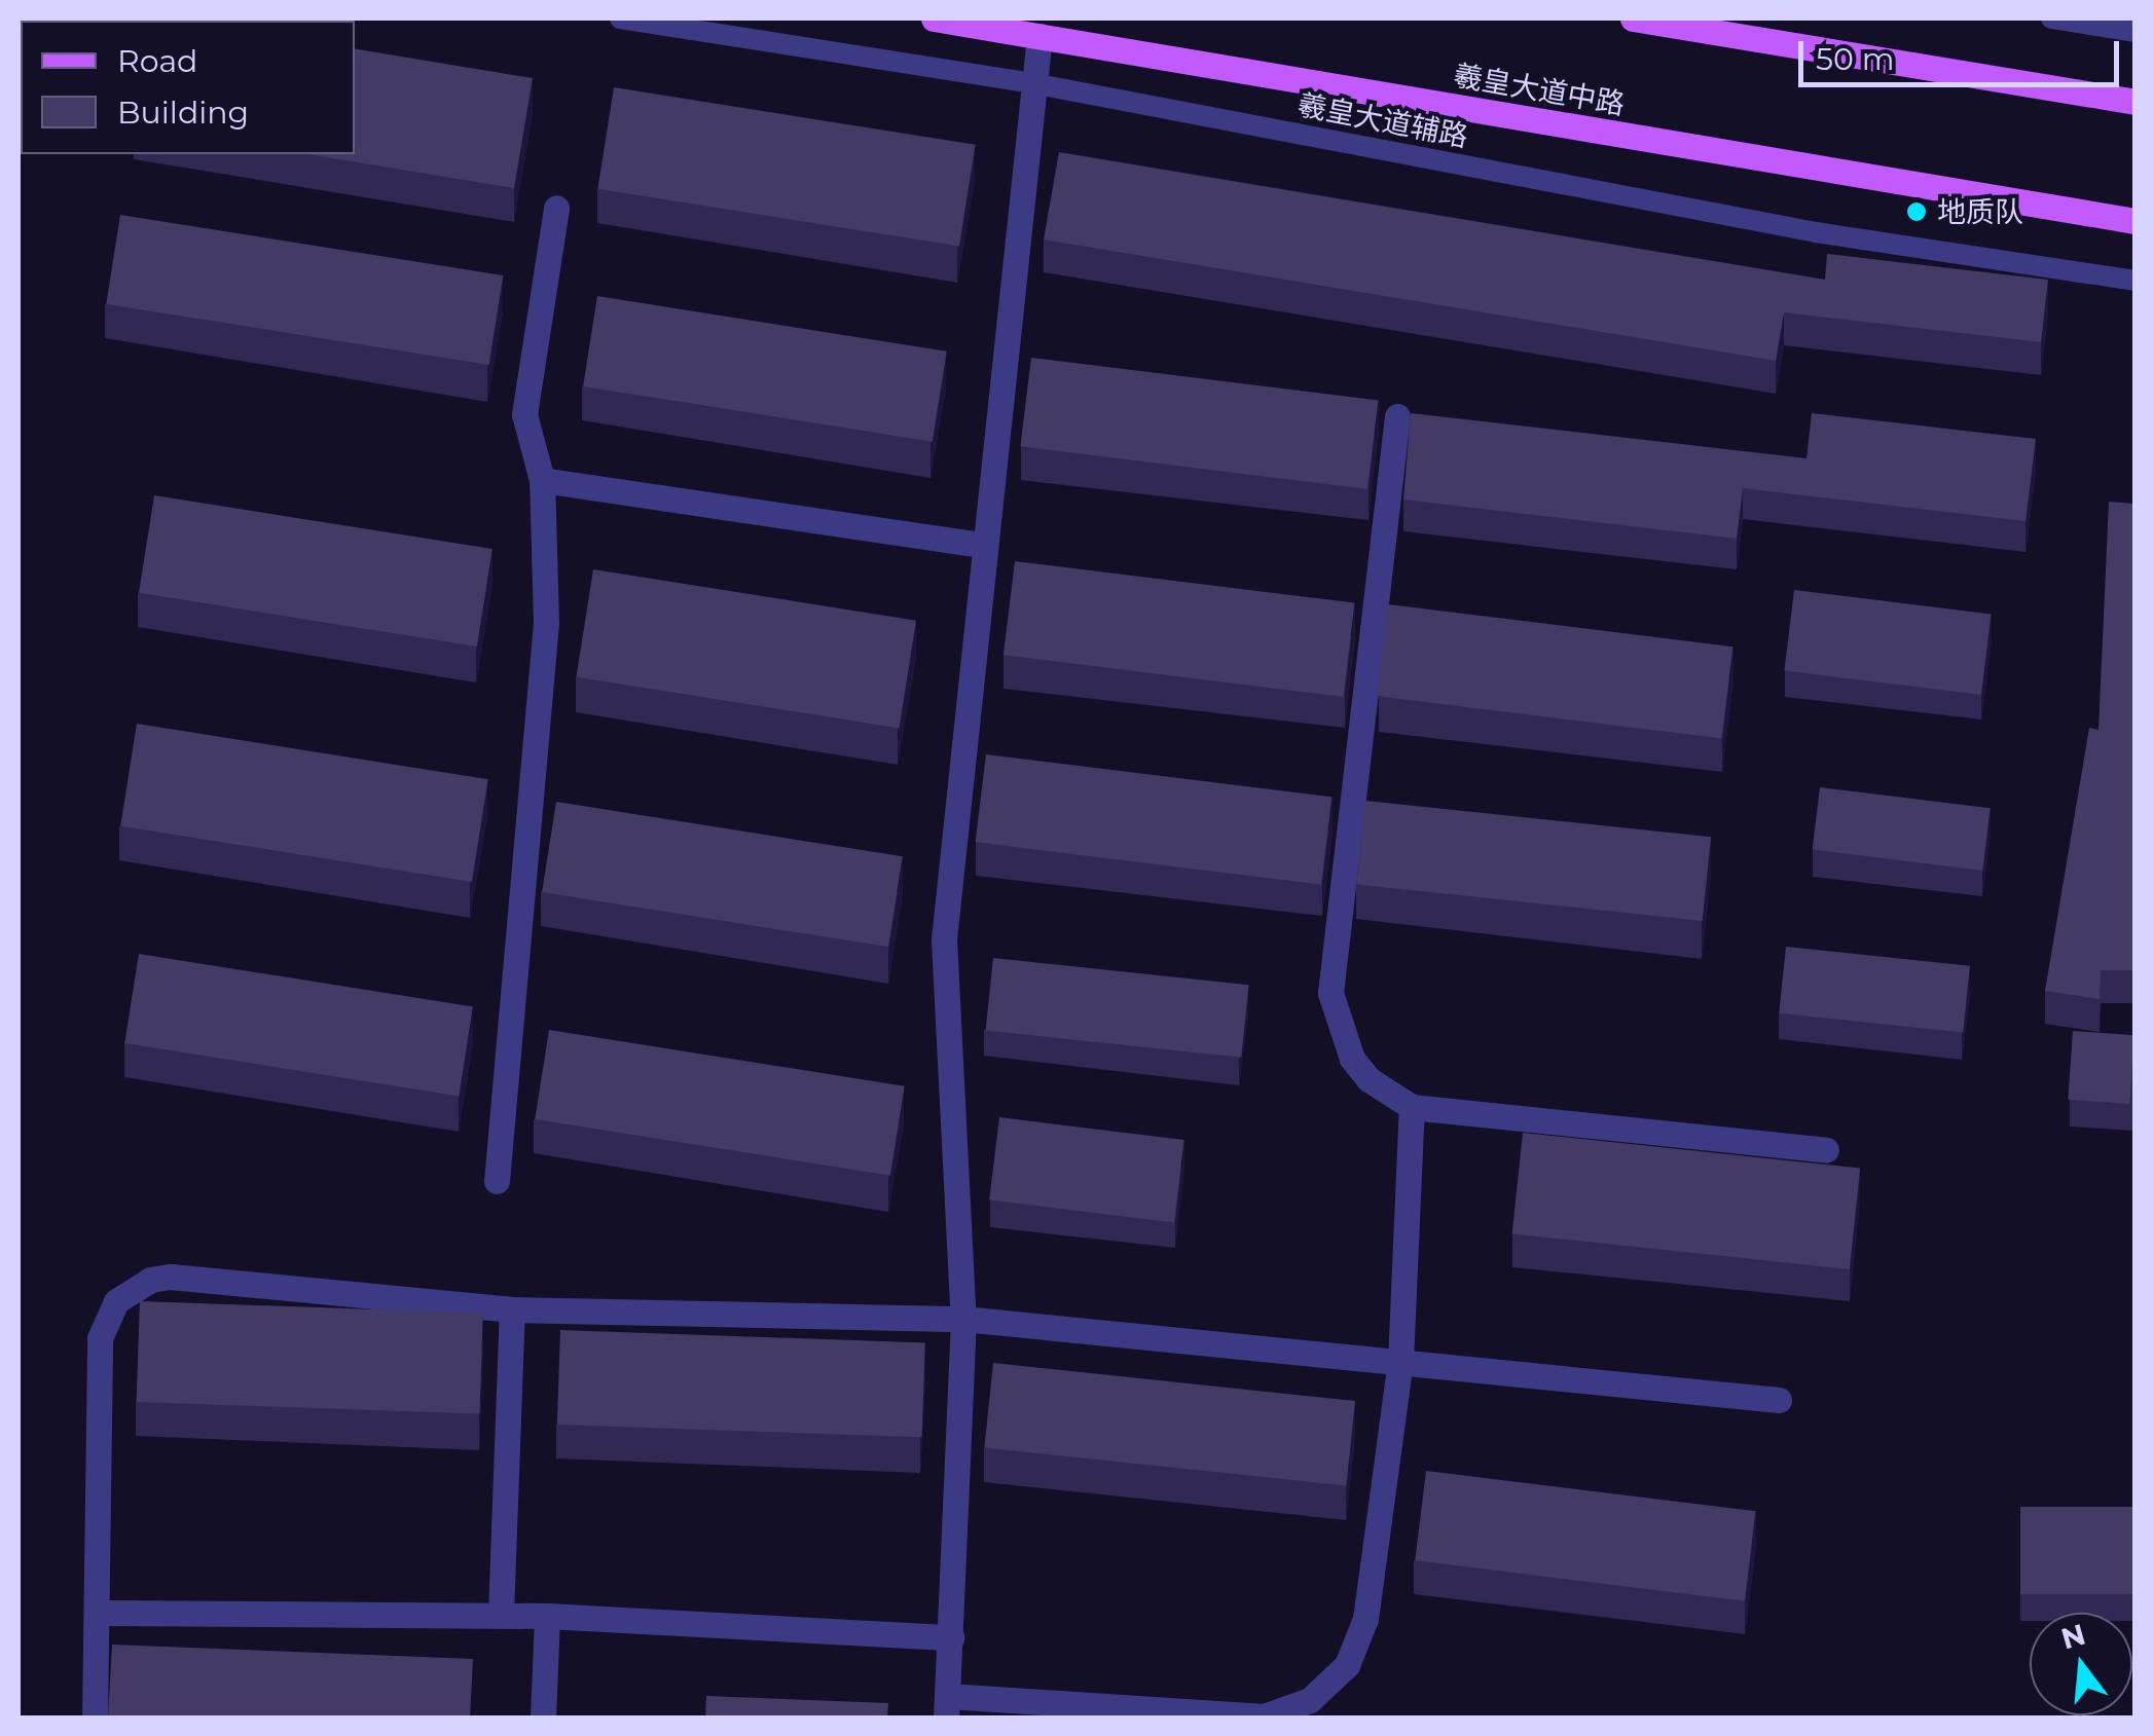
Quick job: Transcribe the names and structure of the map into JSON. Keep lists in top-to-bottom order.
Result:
{
  "streets": {
    "main road": ["羲皇大道中路"],
    "lane": ["羲皇大道辅路"]
  },
  "places": ["地质队"],
  "legend": ["Road", "Building"],
  "scale_bar": "50 m",
  "north": "top"
}
